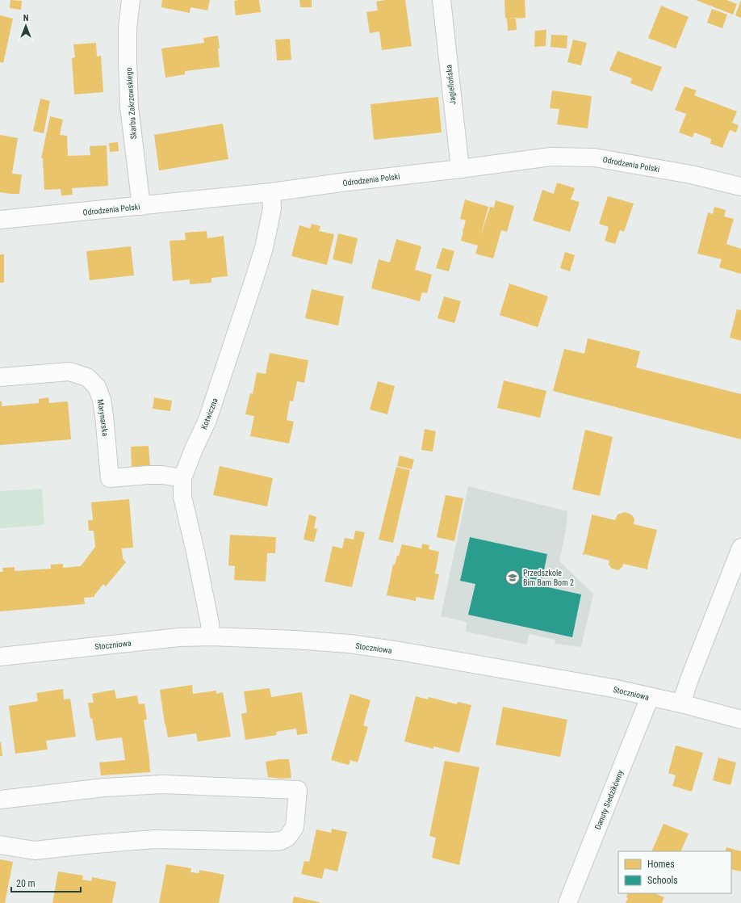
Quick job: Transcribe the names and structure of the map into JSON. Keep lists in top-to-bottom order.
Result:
{
  "streets": {
    "street": [
      "Jagiellońska",
      "Skarbu Zakrzowskiego",
      "Odrodzenia Polski",
      "Kotwiczna",
      "Marynarska",
      "Stoczniowa",
      "Danuty Siedzikówny"
    ]
  },
  "crossings": [
    ["Jagiellońska", "Odrodzenia Polski"],
    ["Skarbu Zakrzowskiego", "Odrodzenia Polski"],
    ["Odrodzenia Polski", "Kotwiczna"],
    ["Kotwiczna", "Marynarska"],
    ["Kotwiczna", "Stoczniowa"],
    ["Stoczniowa", "Danuty Siedzikówny"]
  ],
  "places": {
    "school or university": ["Przedszkole Bim Bam Bom 2"]
  },
  "legend": ["Homes", "Schools"],
  "scale_bar": "20 m",
  "north": "top"
}
